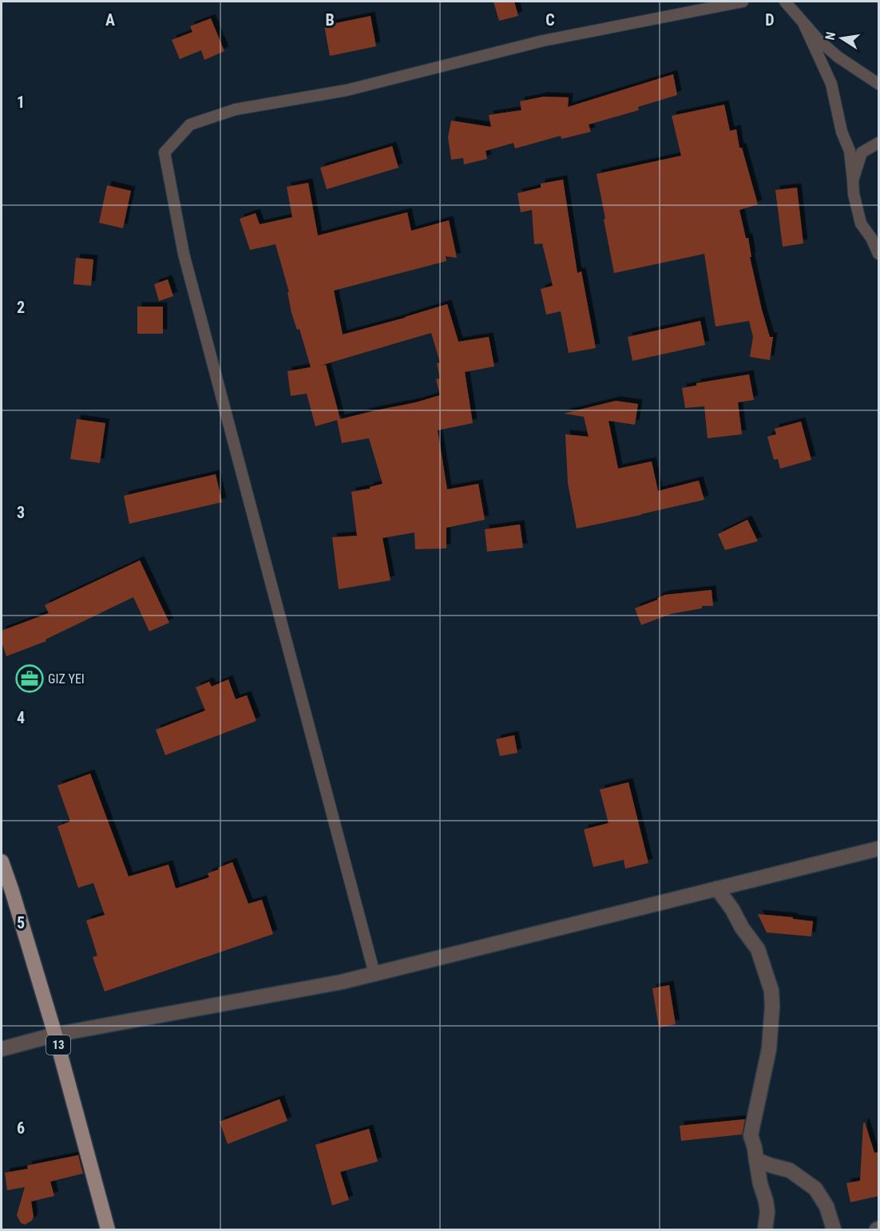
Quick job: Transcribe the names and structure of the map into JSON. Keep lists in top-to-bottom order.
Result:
{
  "streets": {
    "main road": ["13"]
  },
  "places": {
    "office": ["GIZ YEI"]
  },
  "north": "left",
  "grid": {
    "columns": [
      "A",
      "B",
      "C",
      "D"
    ],
    "rows": [
      "1",
      "2",
      "3",
      "4",
      "5",
      "6"
    ]
  }
}
